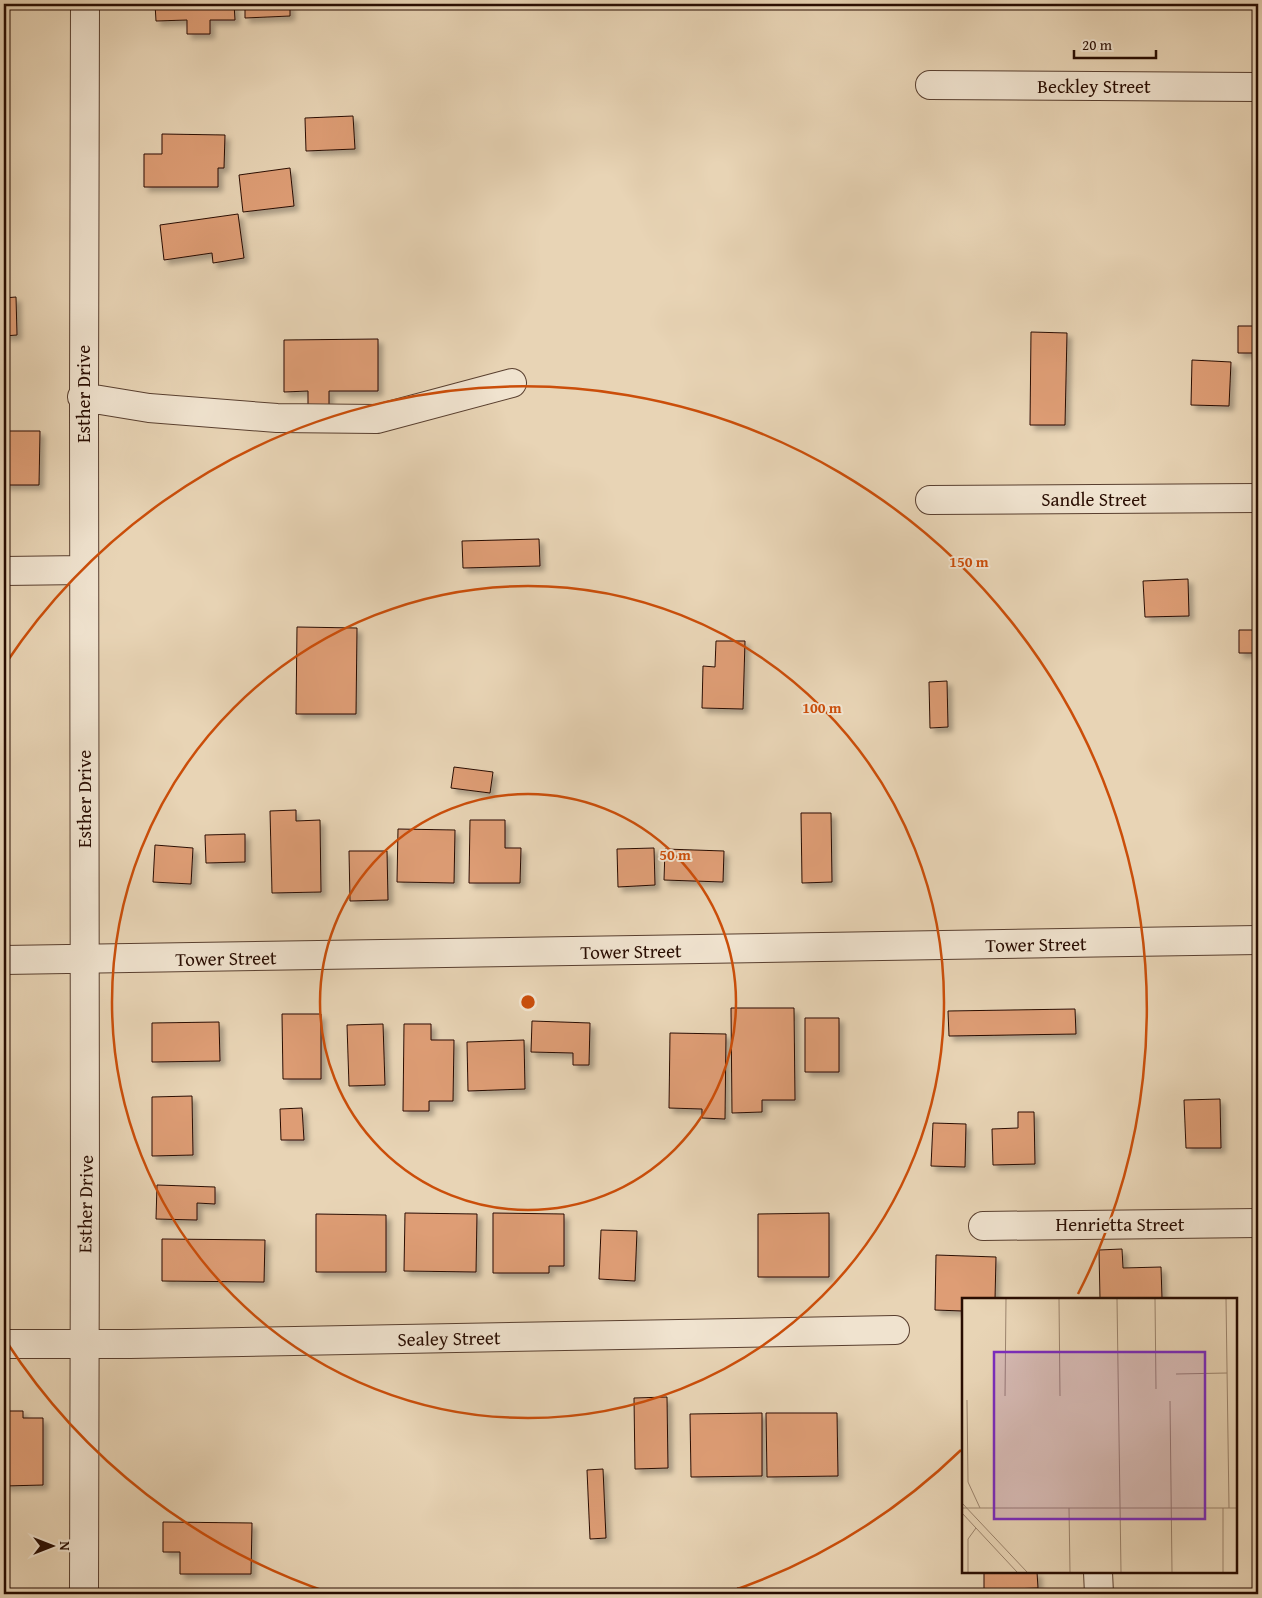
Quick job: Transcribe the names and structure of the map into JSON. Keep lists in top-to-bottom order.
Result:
{
  "streets": {
    "street": [
      "Beckley Street",
      "Esther Drive",
      "Sandle Street",
      "Tower Street",
      "Henrietta Street",
      "Sealey Street"
    ]
  },
  "crossings": [
    ["Esther Drive", "Tower Street"],
    ["Esther Drive", "Sealey Street"]
  ],
  "scale_bar": "20 m",
  "north": "right",
  "rings": ["150 m", "100 m", "50 m"]
}
